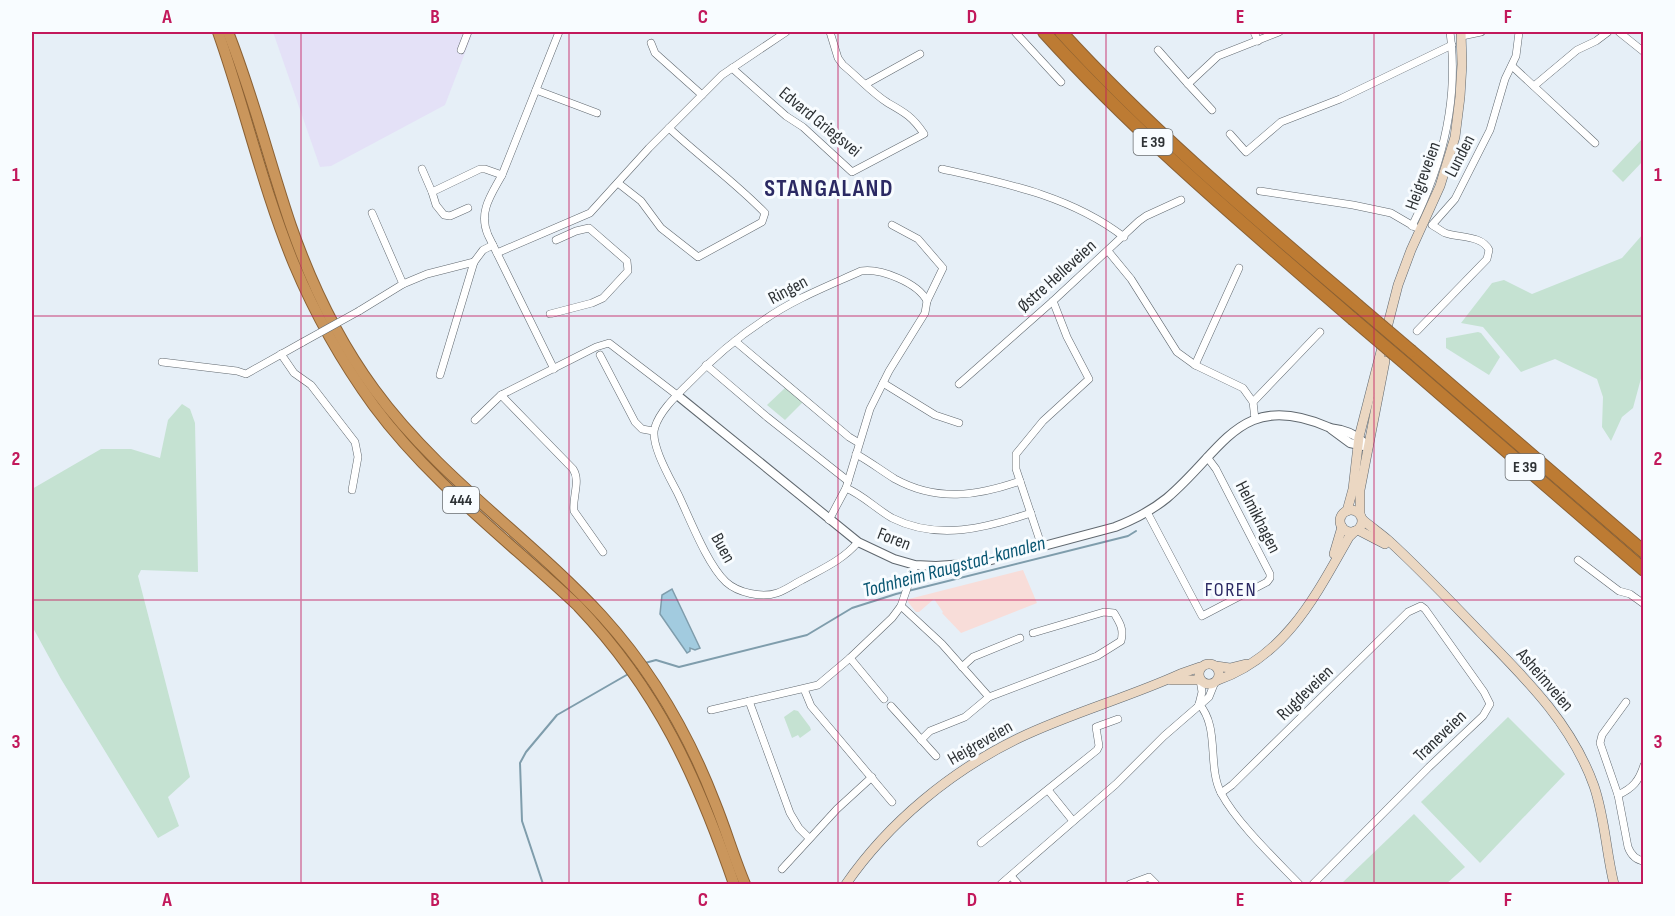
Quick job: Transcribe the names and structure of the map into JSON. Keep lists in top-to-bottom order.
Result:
{
  "streets": {
    "highway": ["E 39", "444"],
    "main road": ["Heigreveien", "Asheimveien"],
    "street": [
      "Edvard Griegsvei",
      "Lunden",
      "Østre Helleveien",
      "Ringen",
      "Helmikhagen",
      "Foren",
      "Buen",
      "Rugdeveien",
      "Traneveien"
    ]
  },
  "crossings": [
    ["Heigreveien", "Foren"],
    ["Heigreveien", "Asheimveien"],
    ["Ringen", "Foren"],
    ["Helmikhagen", "Foren"],
    ["Foren", "Buen"],
    ["Rugdeveien", "Traneveien"]
  ],
  "districts": ["STANGALAND", "FOREN"],
  "water": ["Todnheim Raugstad-kanalen"],
  "grid": {
    "columns": [
      "A",
      "B",
      "C",
      "D",
      "E",
      "F"
    ],
    "rows": ["1", "2", "3"]
  }
}
